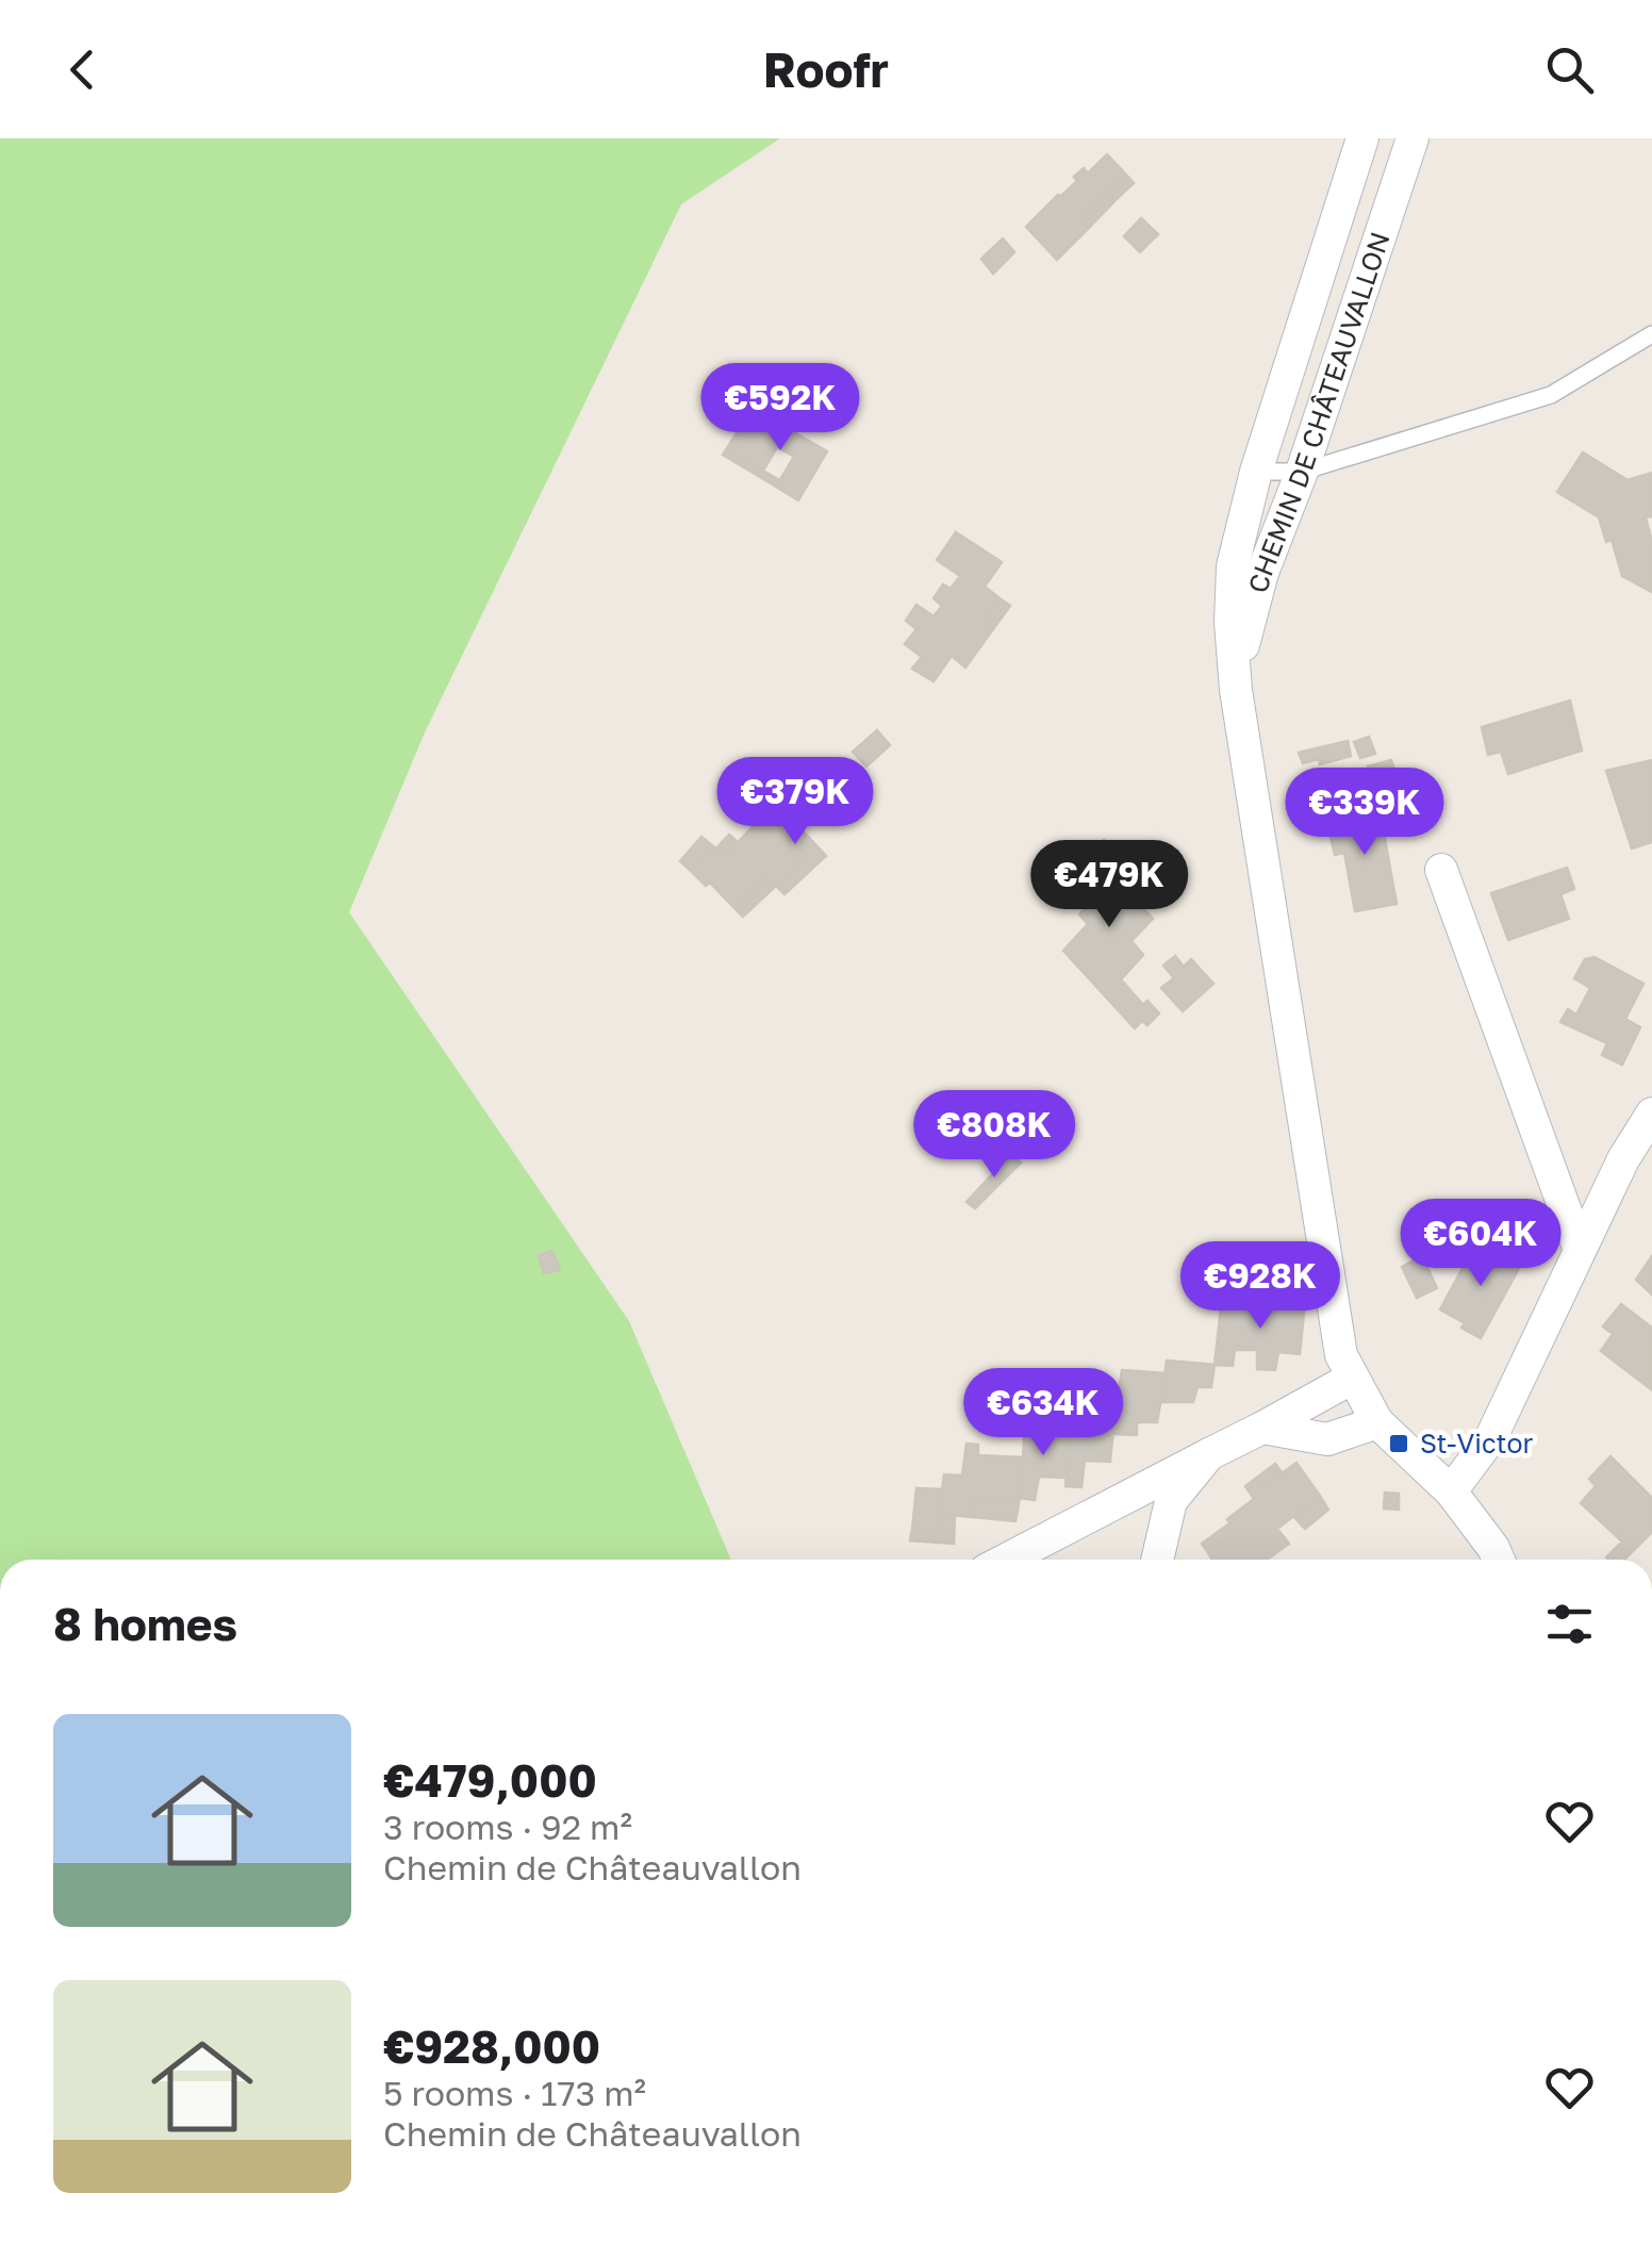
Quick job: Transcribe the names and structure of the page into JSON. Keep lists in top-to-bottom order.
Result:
{
  "streets": {
    "street": ["CHEMIN DE CHÂTEAUVALLON"]
  },
  "places": {
    "transit": ["St-Victor"]
  },
  "page": {
    "header": "Roofr",
    "price": [
      "€592K",
      "€379K",
      "€339K",
      "€479K",
      "€808K",
      "€604K",
      "€928K",
      "€634K"
    ],
    "heading": "8 homes",
    "list": [
      {
        "name": "€479,000",
        "note": "3 rooms · 92 m² · Chemin de Châteauvallon"
      },
      {
        "name": "€928,000",
        "note": "5 rooms · 173 m² · Chemin de Châteauvallon"
      }
    ]
  }
}
